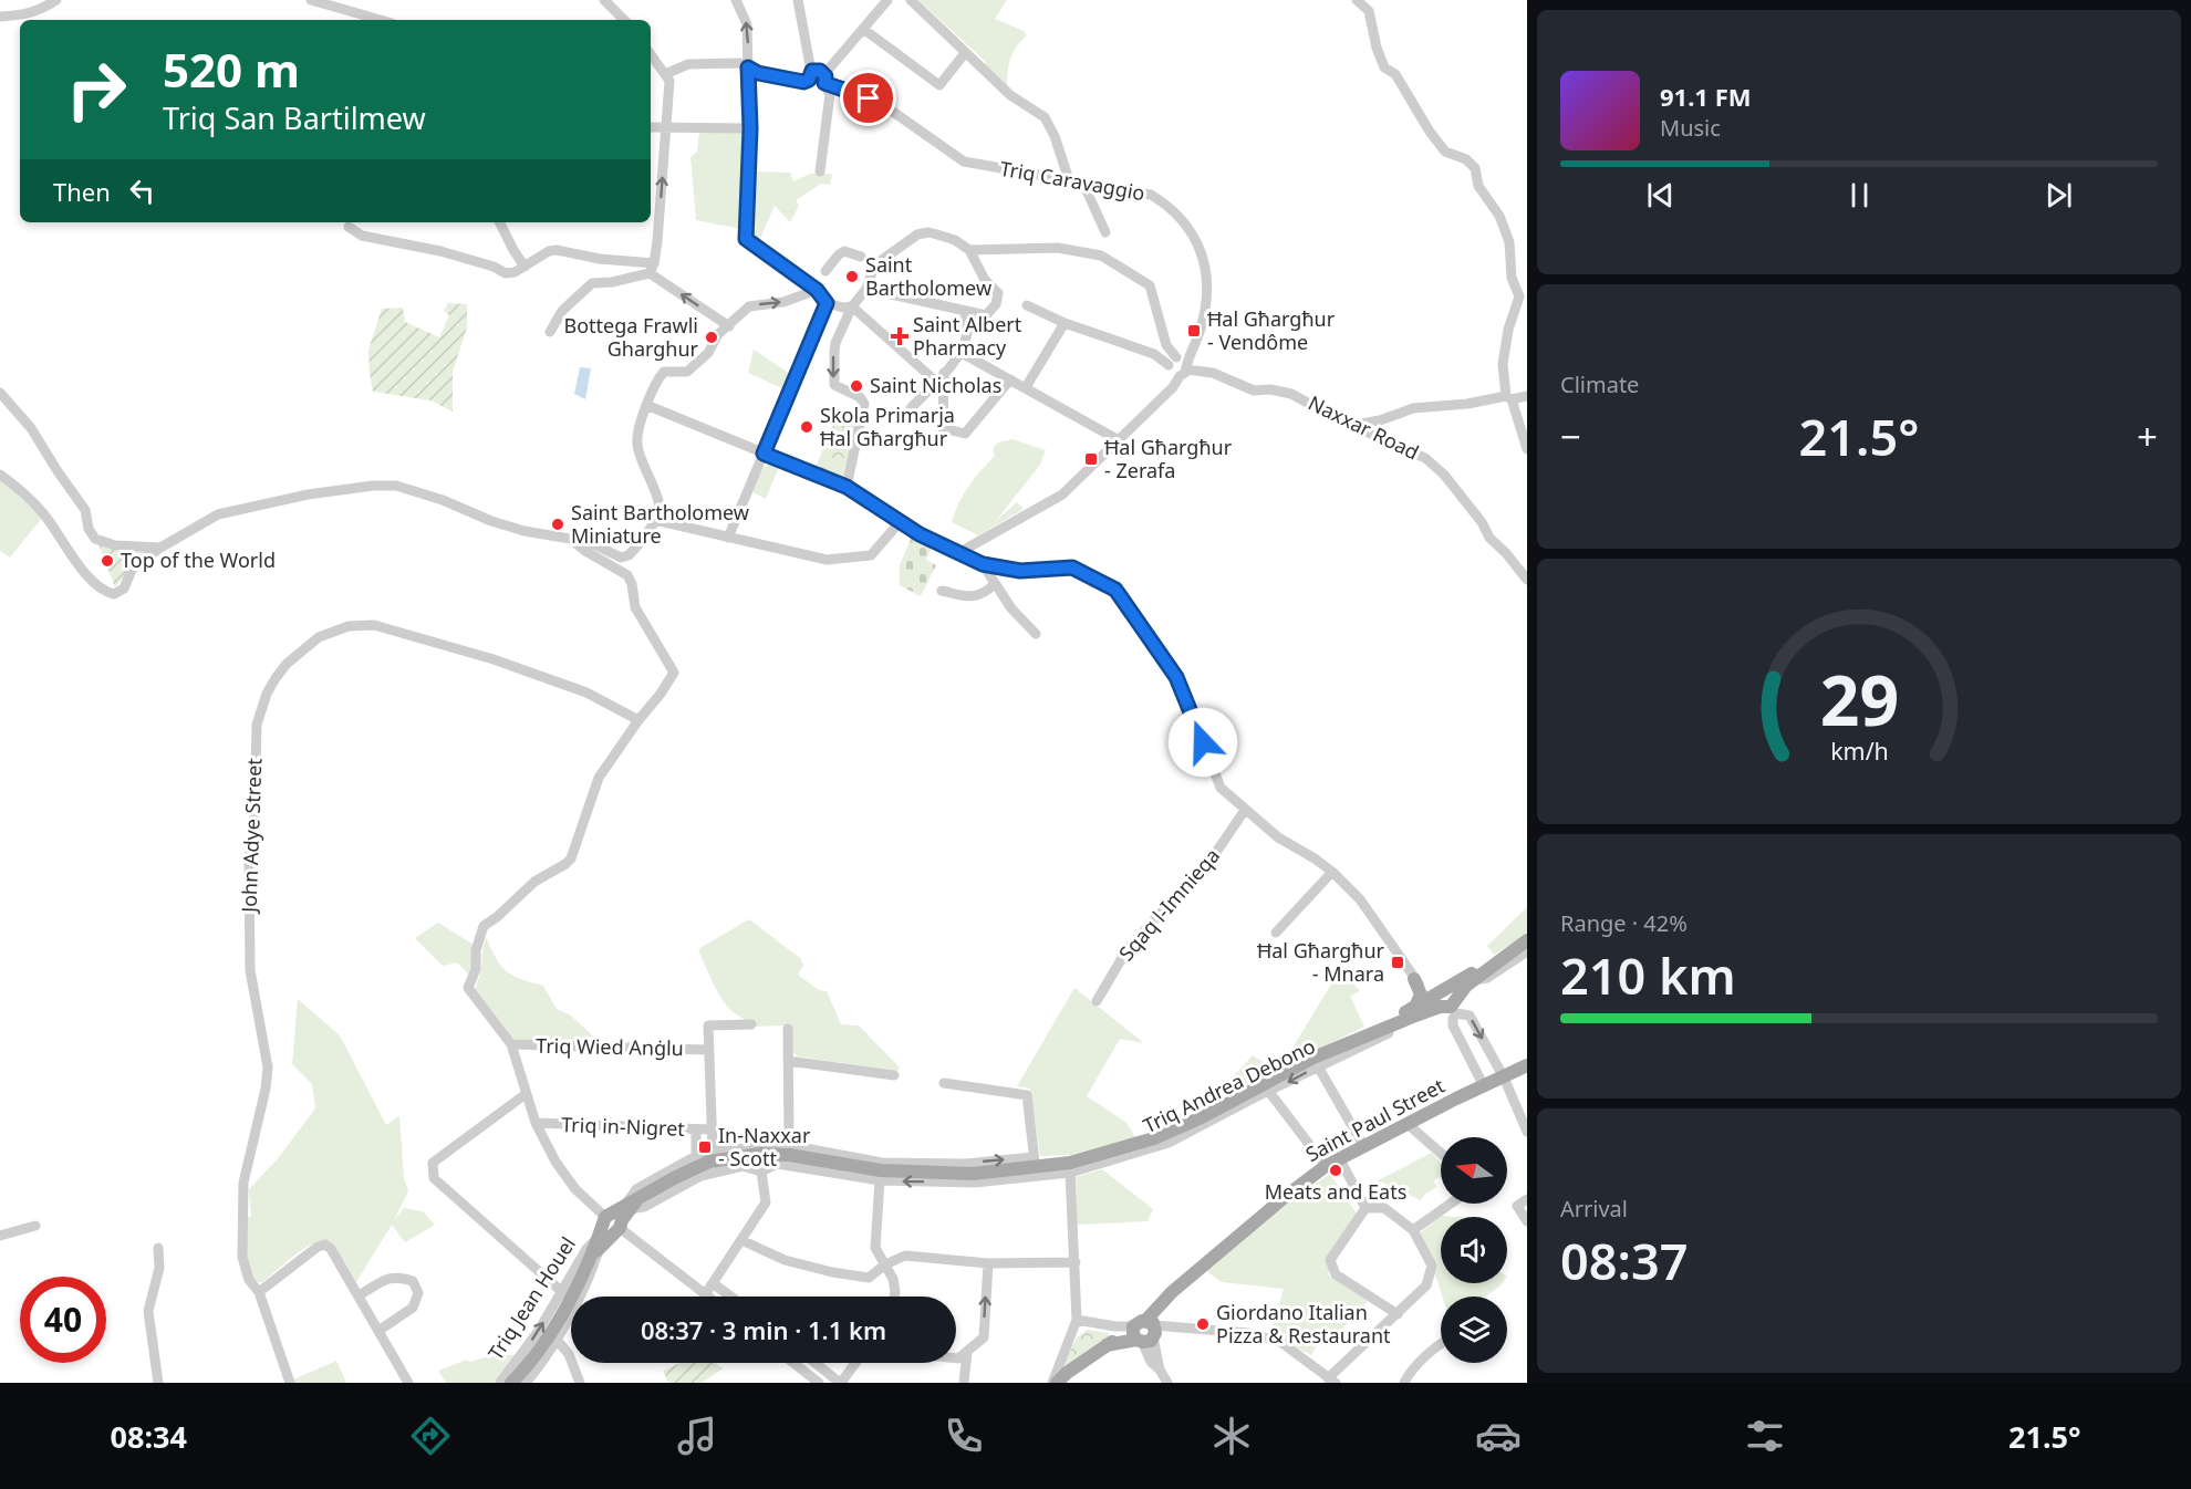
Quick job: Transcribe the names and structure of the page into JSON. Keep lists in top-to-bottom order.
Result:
{
  "streets": {
    "main road": ["Triq Andrea Debono", "Saint Paul Street", "Triq Jean Houel"],
    "street": [
      "Triq Caravaggio",
      "Naxxar Road",
      "John Adye Street",
      "Sqaq l-Imnieqa",
      "Triq Wied Anġlu",
      "Triq in-Nigret"
    ]
  },
  "crossings": [
    ["Triq Caravaggio", "Naxxar Road"],
    ["Triq Andrea Debono", "Triq Jean Houel"]
  ],
  "places": {
    "other": [
      "Saint Bartholomew",
      "Bottega Frawli Gharghur",
      "Saint Nicholas",
      "Skola Primarja Ħal Għargħur",
      "Saint Bartholomew Miniature",
      "Top of the World",
      "Meats and Eats",
      "Giordano Italian Pizza & Restaurant"
    ],
    "transit": [
      "Ħal Għargħur - Vendôme",
      "Ħal Għargħur - Zerafa",
      "Ħal Għargħur - Mnara",
      "In-Naxxar - Scott"
    ],
    "health": ["Saint Albert Pharmacy"]
  },
  "north": "left",
  "page": {
    "turn": ["520 m", "Triq San Bartilmew"],
    "song": ["91.1 FM", "Music"],
    "then": "Then",
    "tile": [
      "Climate",
      ["Range · 42%", "210 km"],
      ["Arrival", "08:37"]
    ],
    "heat": ["−", "21.5°", "+"],
    "limit": "40",
    "trip": "08:37 · 3 min · 1.1 km",
    "tabs": ["08:34", "21.5°"],
    "gauge": ["29", "km/h"]
  }
}
